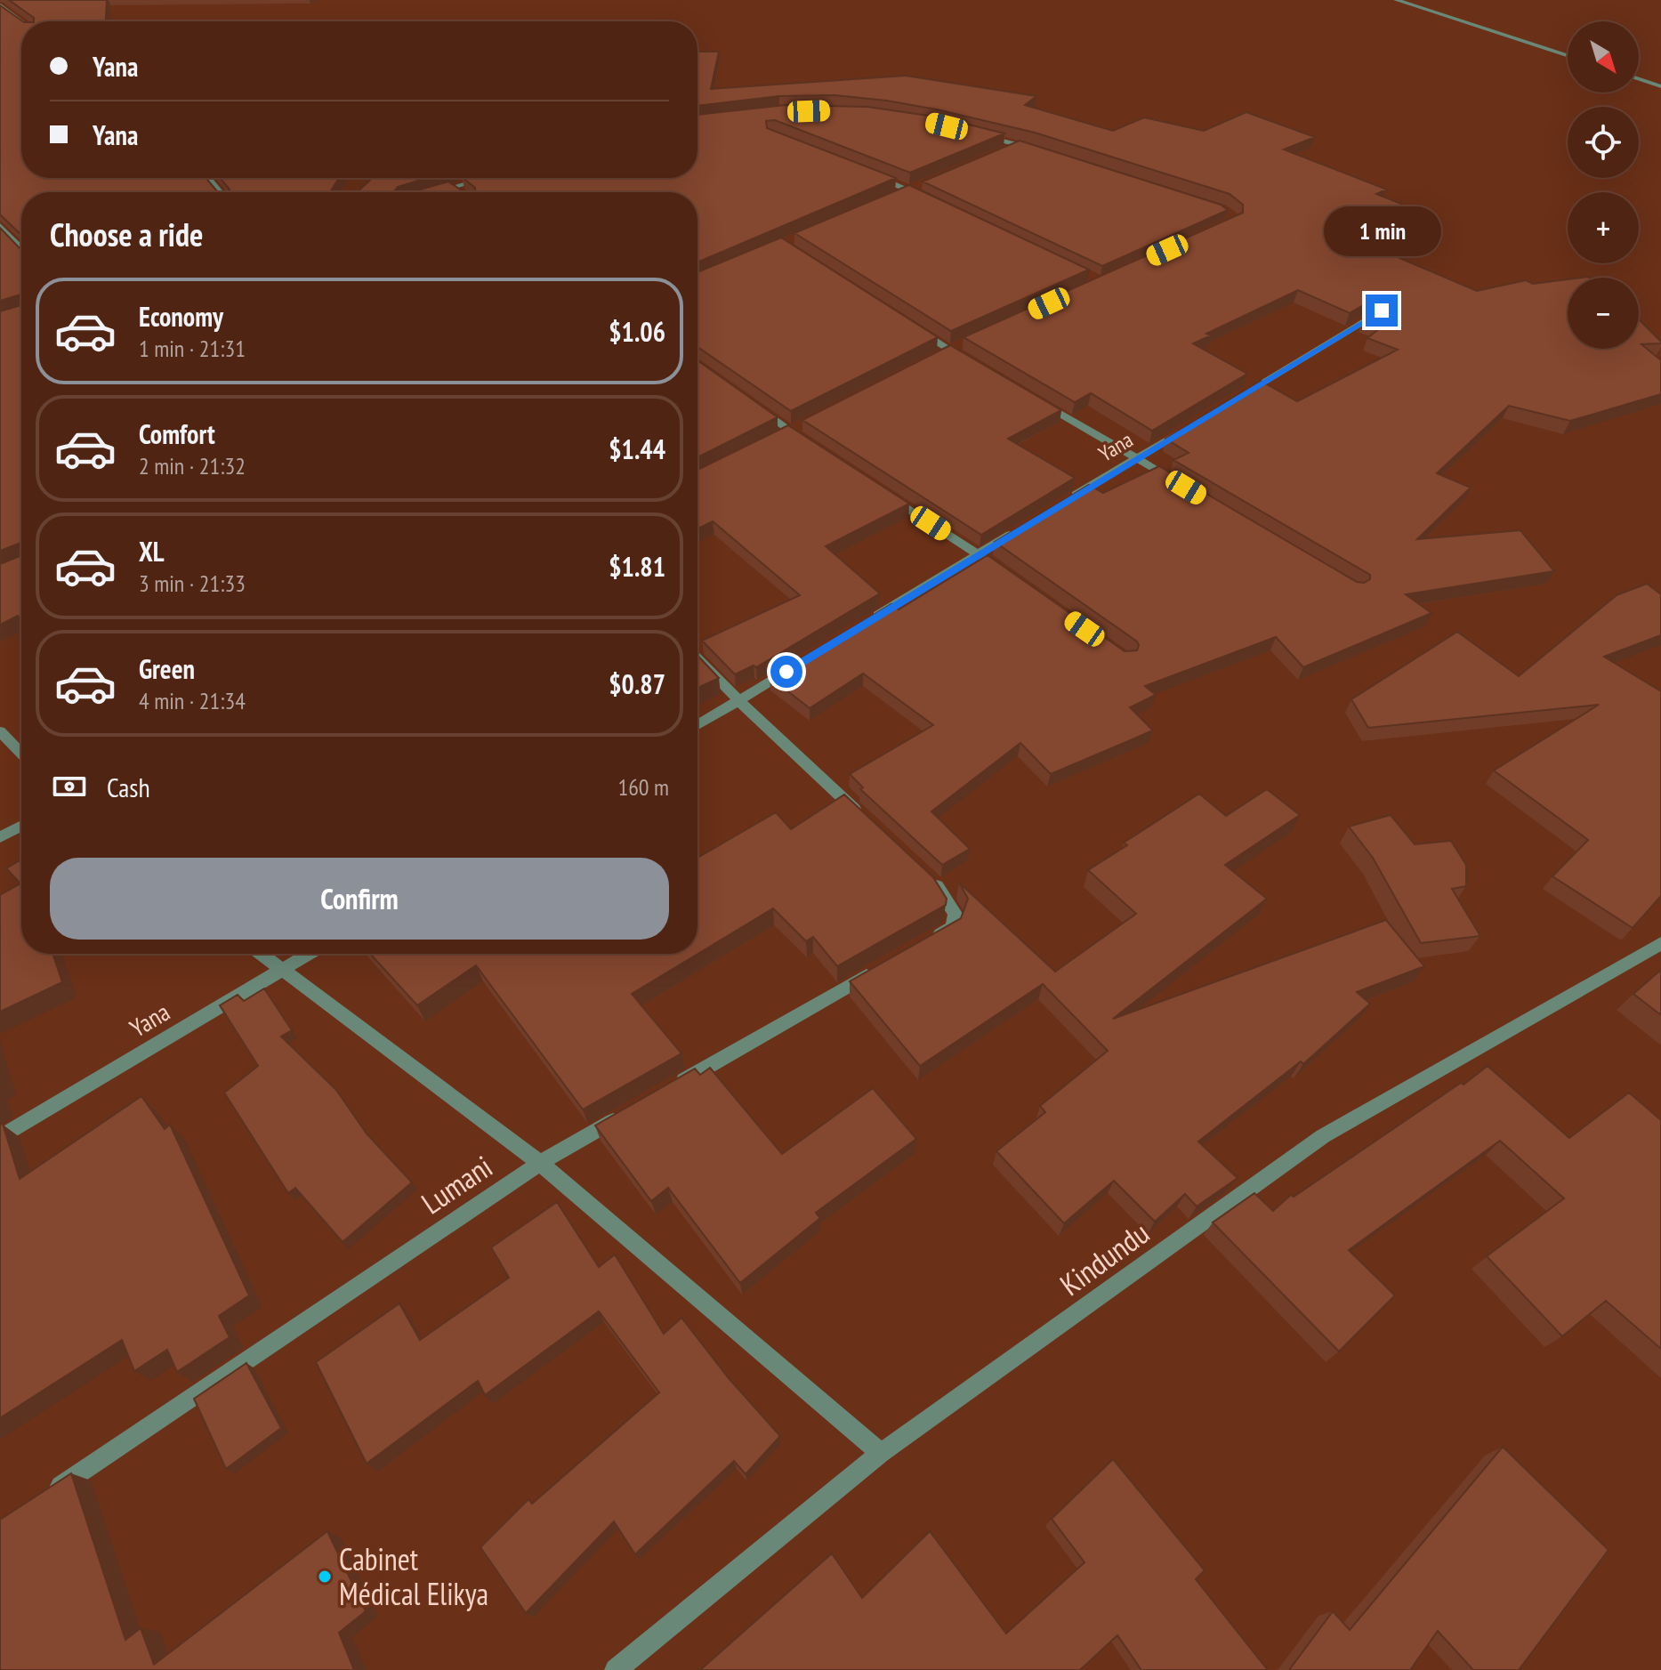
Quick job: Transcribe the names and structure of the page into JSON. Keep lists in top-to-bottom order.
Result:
{
  "streets": {
    "street": ["Yana", "Lumani", "Kindundu"]
  },
  "places": ["Cabinet Médical Elikya"],
  "north": "bottom right",
  "page": {
    "map_buttons": ["+", "−"],
    "banner": ["Yana", "Yana"],
    "heading": "Choose a ride",
    "bubble": "1 min",
    "list": [
      {
        "name": "Economy",
        "note": "1 min · 21:31",
        "value": "$1.06"
      },
      {
        "name": "Comfort",
        "note": "2 min · 21:32",
        "value": "$1.44"
      },
      {
        "name": "XL",
        "note": "3 min · 21:33",
        "value": "$1.81"
      },
      {
        "name": "Green",
        "note": "4 min · 21:34",
        "value": "$0.87"
      }
    ],
    "pay": ["Cash", "160 m"],
    "buttons": "Confirm"
  }
}
